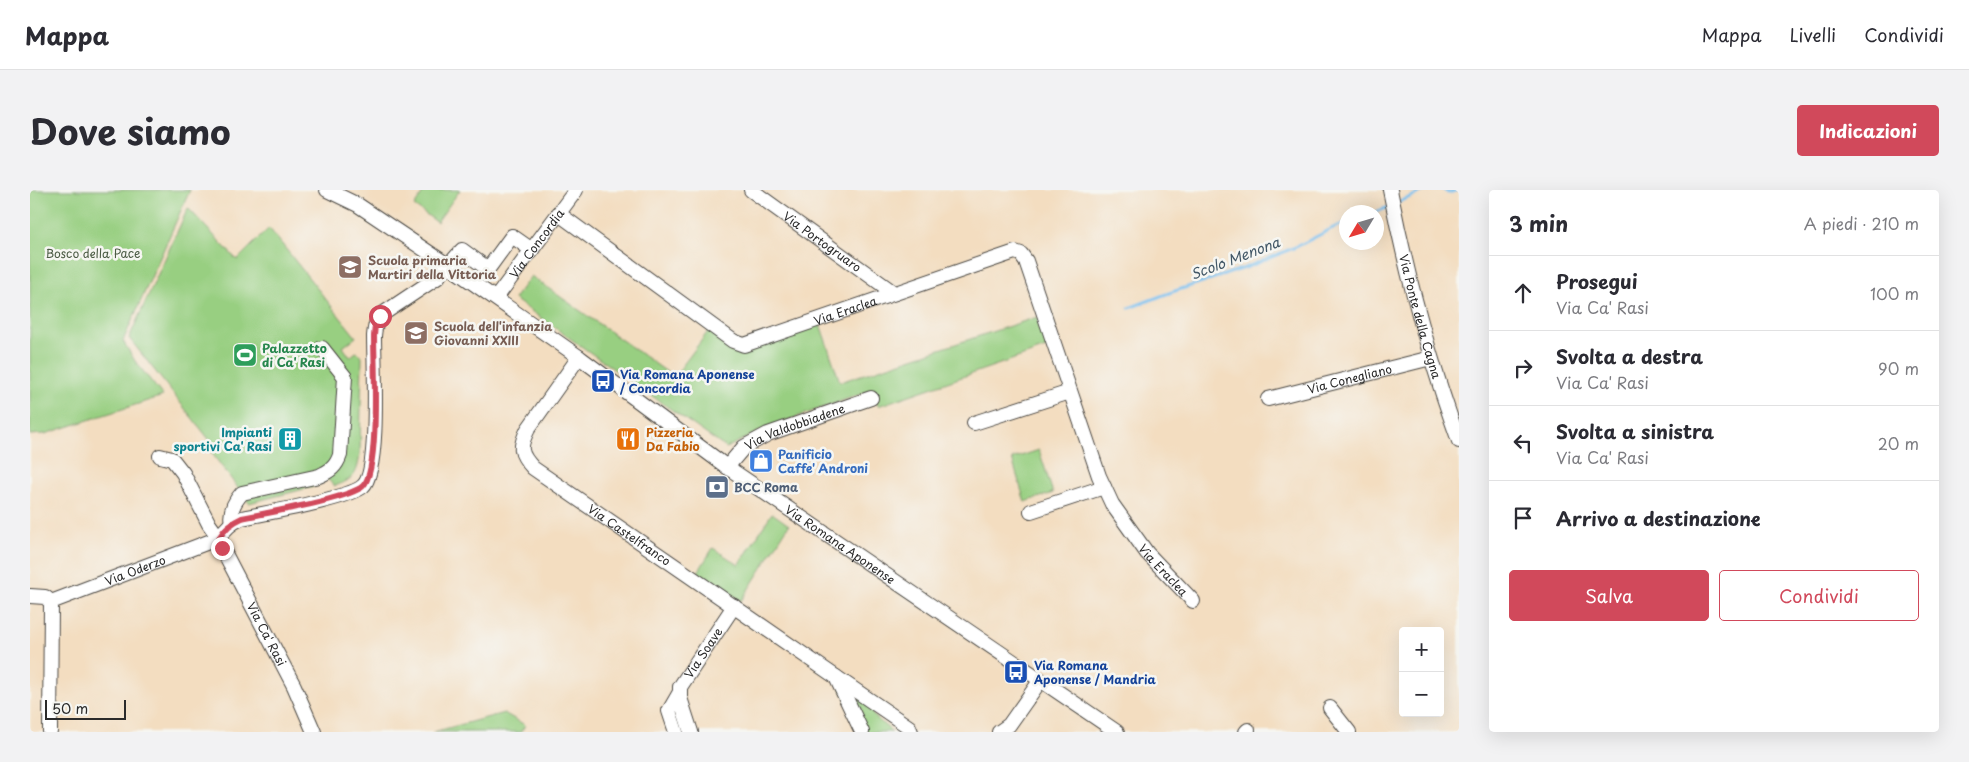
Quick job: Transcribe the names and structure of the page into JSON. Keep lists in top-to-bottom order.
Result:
{
  "streets": {
    "street": [
      "Via Portogruaro",
      "Via Concordia",
      "Via Eraclea",
      "Via Ponte della Cagna",
      "Via Conegliano",
      "Via Valdobbiadene",
      "Via Castelfranco",
      "Via Romana Aponense",
      "Via Oderzo",
      "Via Ca' Rasi",
      "Via Soave"
    ]
  },
  "crossings": [
    ["Via Portogruaro", "Via Eraclea"],
    ["Via Concordia", "Via Eraclea"],
    ["Via Concordia", "Via Romana Aponense"],
    ["Via Ponte della Cagna", "Via Conegliano"],
    ["Via Valdobbiadene", "Via Romana Aponense"],
    ["Via Castelfranco", "Via Romana Aponense"],
    ["Via Castelfranco", "Via Soave"],
    ["Via Oderzo", "Via Ca' Rasi"]
  ],
  "water": ["Scolo Menona"],
  "parks": ["Bosco della Pace"],
  "places": {
    "school or university": ["Scuola primaria Martiri della Vittoria", "Scuola dell'infanzia Giovanni XXIII"],
    "sports": ["Palazzetto di Ca' Rasi"],
    "bus stop": ["Via Romana Aponense / Concordia", "Via Romana Aponense / Mandria"],
    "building": ["Impianti sportivi Ca' Rasi"],
    "restaurant": ["Pizzeria Da Fabio"],
    "shop": ["Panificio Caffe' Androni"],
    "bank": ["BCC Roma"]
  },
  "scale_bar": "50 m",
  "north": "bottom left",
  "page": {
    "header": "Mappa",
    "nav": ["Mappa", "Livelli", "Condividi"],
    "title": "Dove siamo",
    "buttons": [
      "Indicazioni",
      ["Salva", "Condividi"]
    ],
    "heading": ["3 min", "A piedi · 210 m"],
    "list": [
      ["Prosegui", "Via Ca' Rasi", "100 m"],
      ["Svolta a destra", "Via Ca' Rasi", "90 m"],
      ["Svolta a sinistra", "Via Ca' Rasi", "20 m"],
      "Arrivo a destinazione"
    ],
    "map_buttons": ["+", "−"],
    "scale": "50 m"
  }
}
